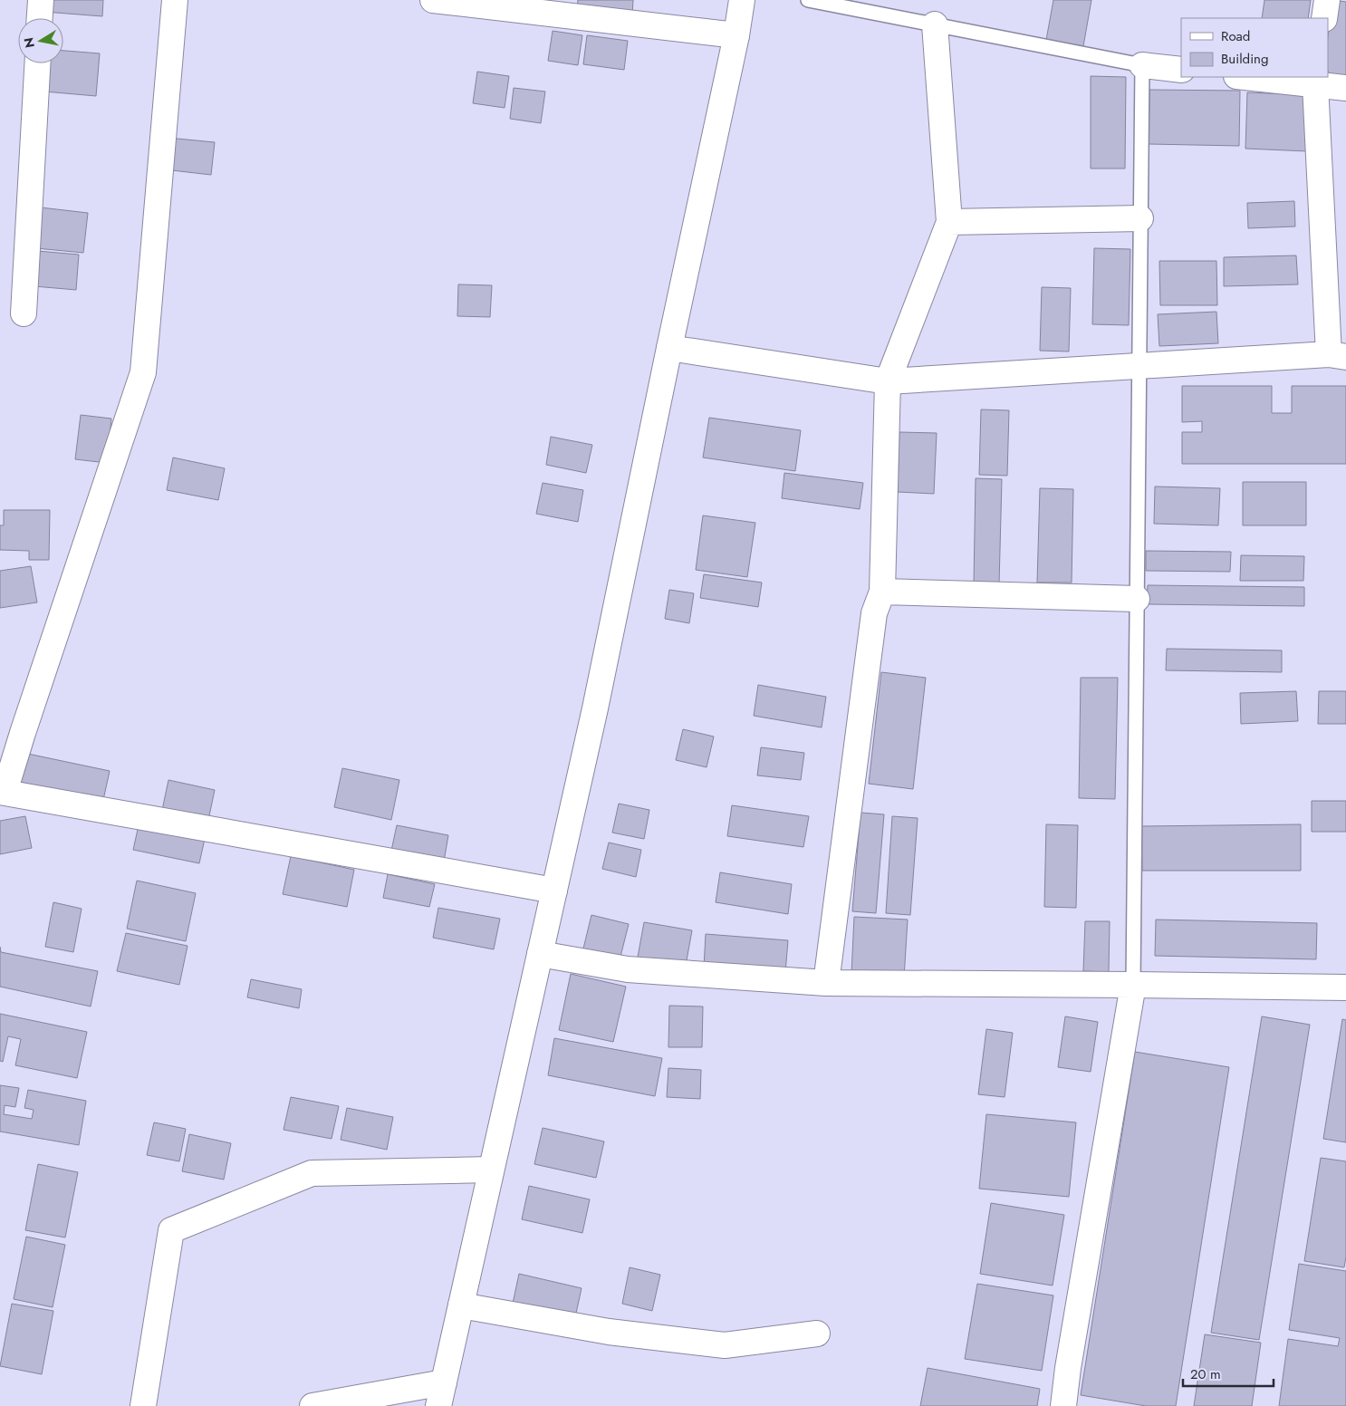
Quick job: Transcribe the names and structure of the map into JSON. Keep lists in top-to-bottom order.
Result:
{
  "legend": ["Road", "Building"],
  "scale_bar": "20 m",
  "north": "left"
}
